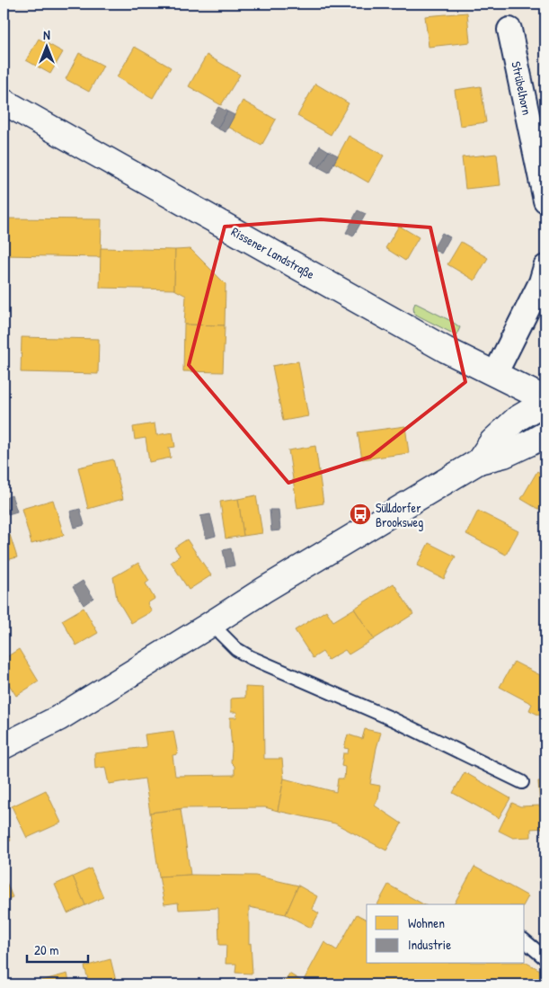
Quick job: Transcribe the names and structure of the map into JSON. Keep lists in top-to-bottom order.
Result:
{
  "streets": {
    "street": ["Strübelhorn", "Rissener Landstraße"]
  },
  "places": {
    "bus stop": ["Sülldorfer Brooksweg"]
  },
  "legend": ["Wohnen", "Industrie"],
  "scale_bar": "20 m",
  "north": "top"
}
